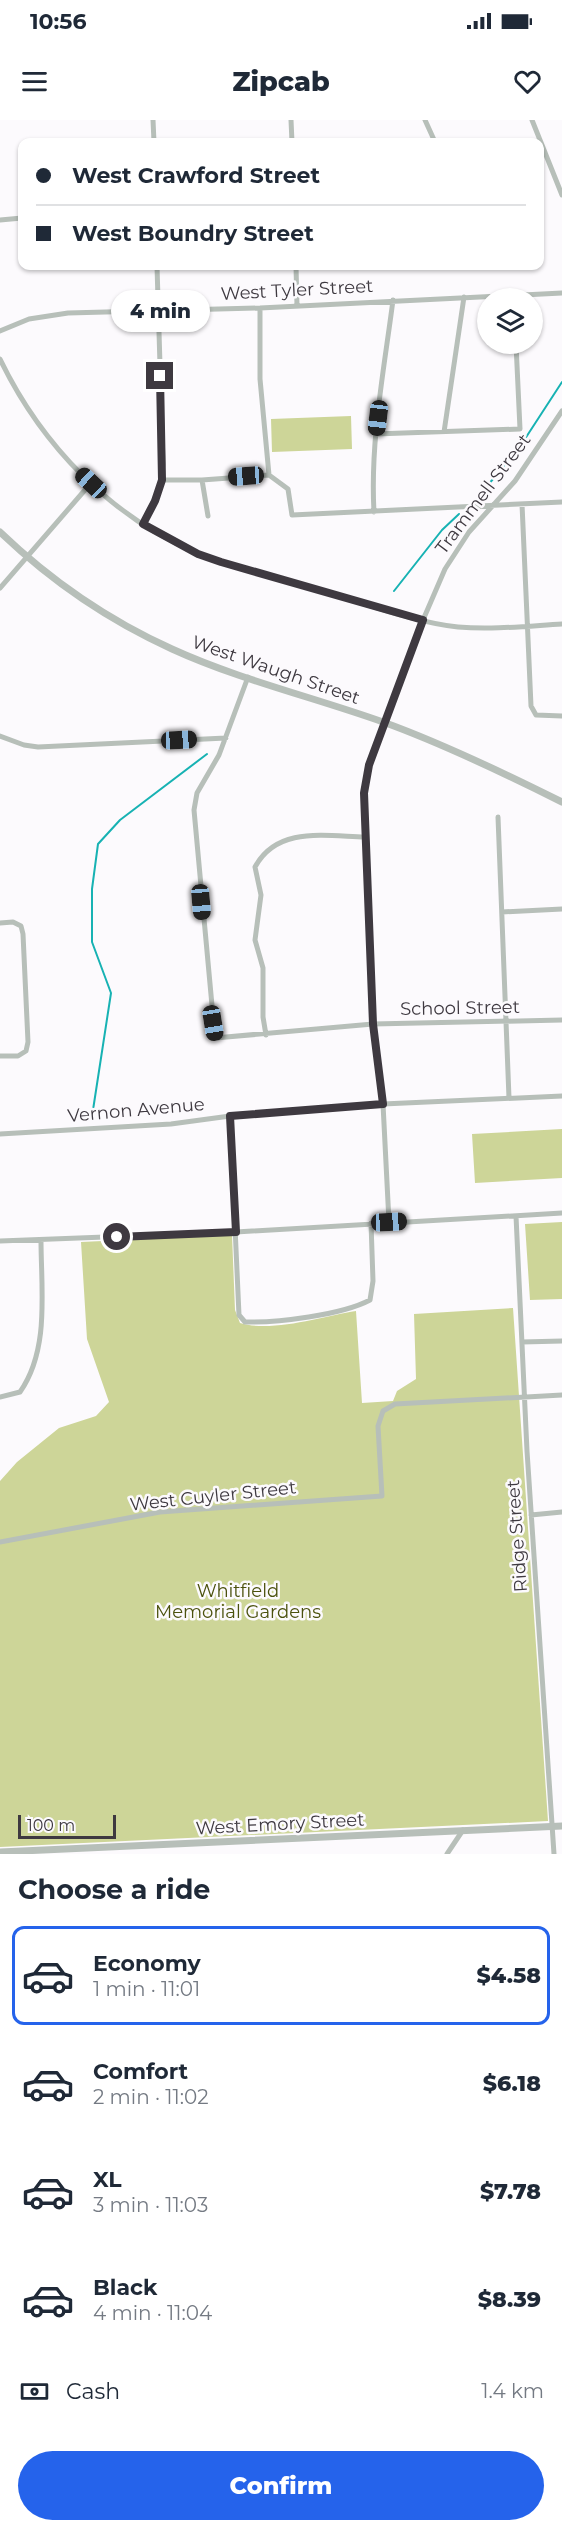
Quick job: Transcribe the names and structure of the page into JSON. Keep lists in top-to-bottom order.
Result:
{
  "streets": {
    "street": [
      "West Tyler Street",
      "Trammell Street",
      "West Waugh Street",
      "School Street",
      "Vernon Avenue",
      "West Cuyler Street",
      "Ridge Street",
      "West Emory Street"
    ]
  },
  "crossings": [
    ["Trammell Street", "West Waugh Street"],
    ["Trammell Street", "School Street"],
    ["Trammell Street", "Vernon Avenue"],
    ["West Cuyler Street", "Ridge Street"],
    ["Ridge Street", "West Emory Street"]
  ],
  "parks": ["Whitfield Memorial Gardens"],
  "scale_bar": "100 m",
  "page": {
    "status": "10:56",
    "header": "Zipcab",
    "banner": ["West Crawford Street", "West Boundry Street"],
    "bubble": "4 min",
    "scale": "100 m",
    "heading": "Choose a ride",
    "list": [
      {
        "name": "Economy",
        "note": "1 min · 11:01",
        "value": "$4.58"
      },
      {
        "name": "Comfort",
        "note": "2 min · 11:02",
        "value": "$6.18"
      },
      {
        "name": "XL",
        "note": "3 min · 11:03",
        "value": "$7.78"
      },
      {
        "name": "Black",
        "note": "4 min · 11:04",
        "value": "$8.39"
      }
    ],
    "pay": ["Cash", "1.4 km"],
    "buttons": "Confirm"
  }
}
